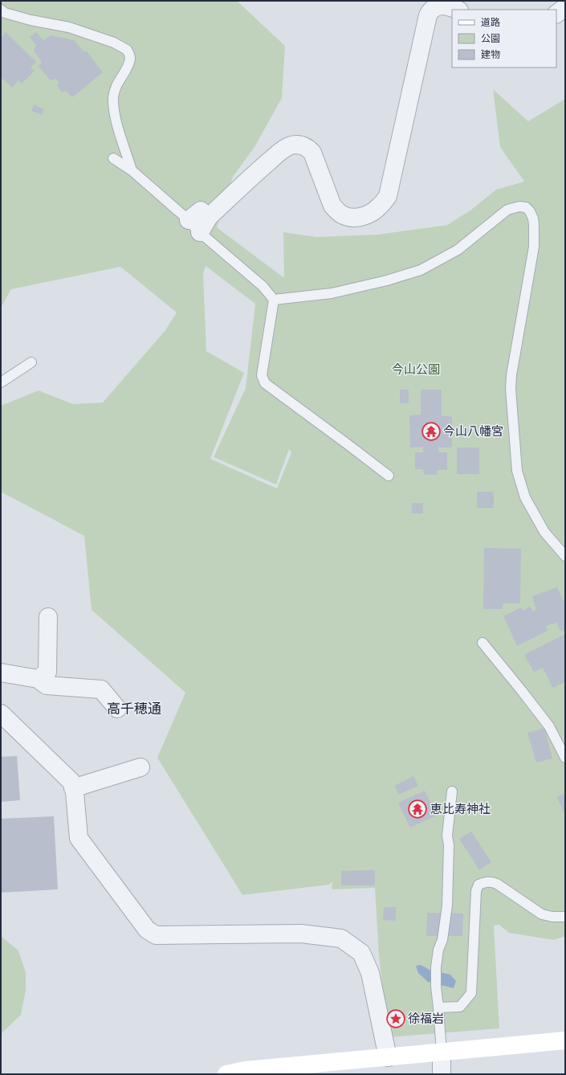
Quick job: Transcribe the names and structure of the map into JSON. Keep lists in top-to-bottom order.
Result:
{
  "districts": ["高千穂通"],
  "parks": ["今山公園"],
  "places": {
    "temple": ["今山八幡宮", "恵比寿神社"],
    "place": ["徐福岩"]
  },
  "legend": ["道路", "公園", "建物"]
}
